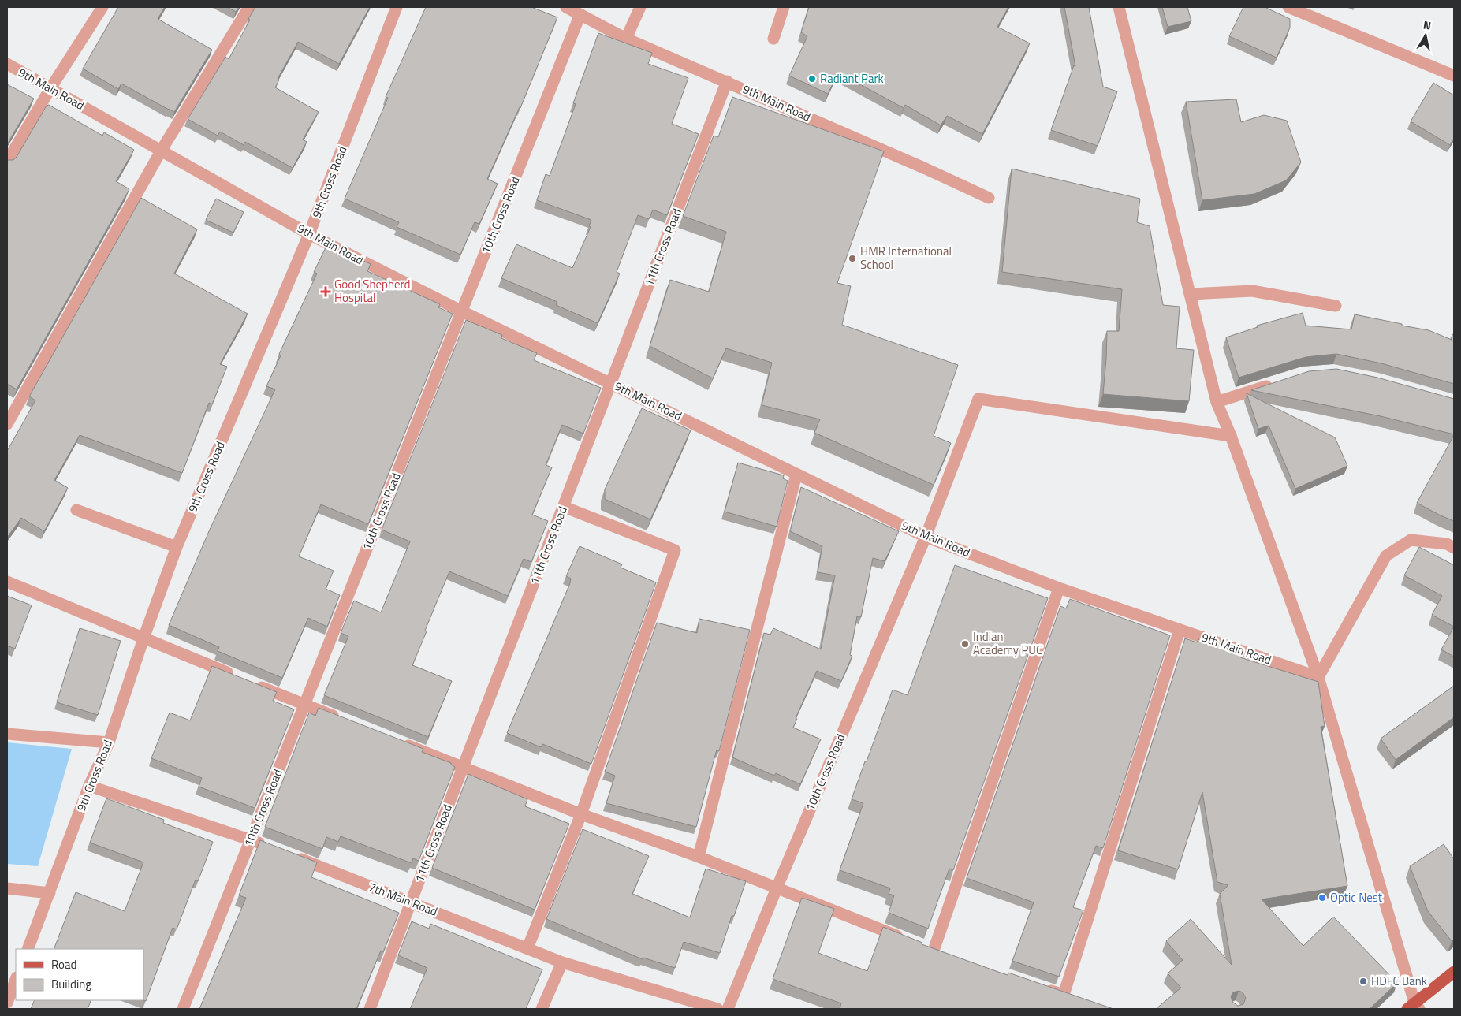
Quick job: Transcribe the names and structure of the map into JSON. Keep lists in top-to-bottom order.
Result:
{
  "streets": {
    "street": [
      "9th Main Road",
      "9th Cross Road",
      "10th Cross Road",
      "11th Cross Road",
      "7th Main Road"
    ]
  },
  "crossings": [
    ["9th Main Road", "9th Cross Road"],
    ["9th Main Road", "10th Cross Road"],
    ["9th Main Road", "11th Cross Road"],
    ["11th Cross Road", "7th Main Road"]
  ],
  "places": {
    "other": [
      "Radiant Park",
      "HMR International School",
      "Indian Academy PUC",
      "Optic Nest",
      "HDFC Bank"
    ],
    "health": ["Good Shepherd Hospital"]
  },
  "legend": ["Road", "Building"],
  "north": "top"
}
